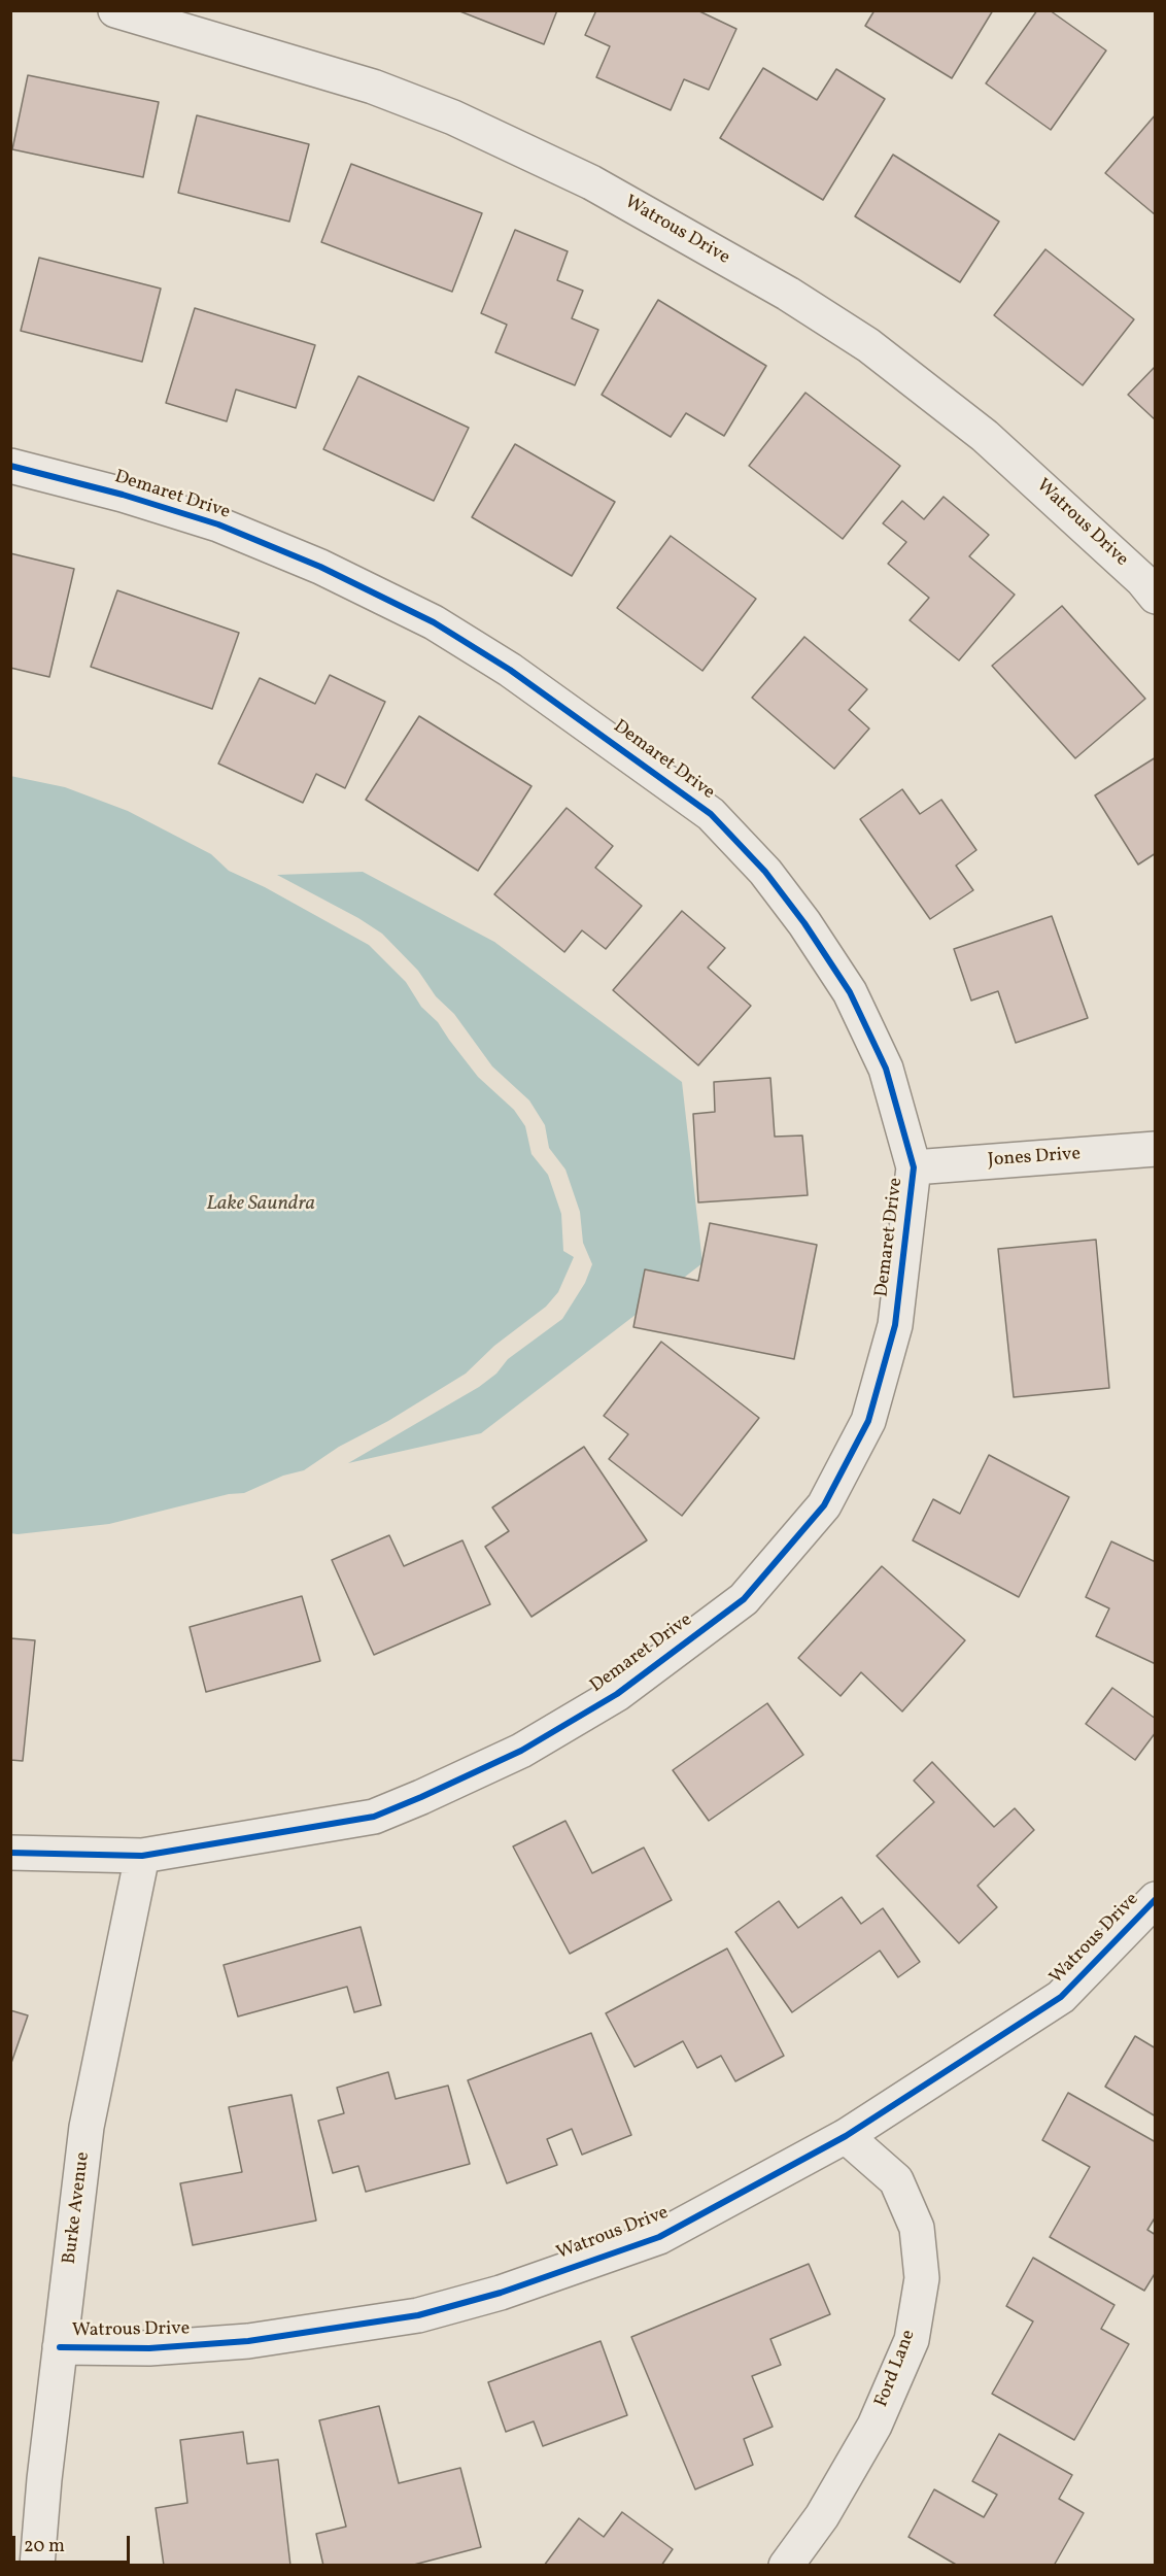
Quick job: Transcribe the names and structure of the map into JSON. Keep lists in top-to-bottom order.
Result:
{
  "streets": {
    "street": [
      "Watrous Drive",
      "Demaret Drive",
      "Jones Drive",
      "Burke Avenue",
      "Ford Lane"
    ]
  },
  "crossings": [
    ["Watrous Drive", "Burke Avenue"],
    ["Watrous Drive", "Ford Lane"],
    ["Demaret Drive", "Jones Drive"],
    ["Demaret Drive", "Burke Avenue"]
  ],
  "water": ["Lake Saundra"],
  "scale_bar": "20 m"
}
